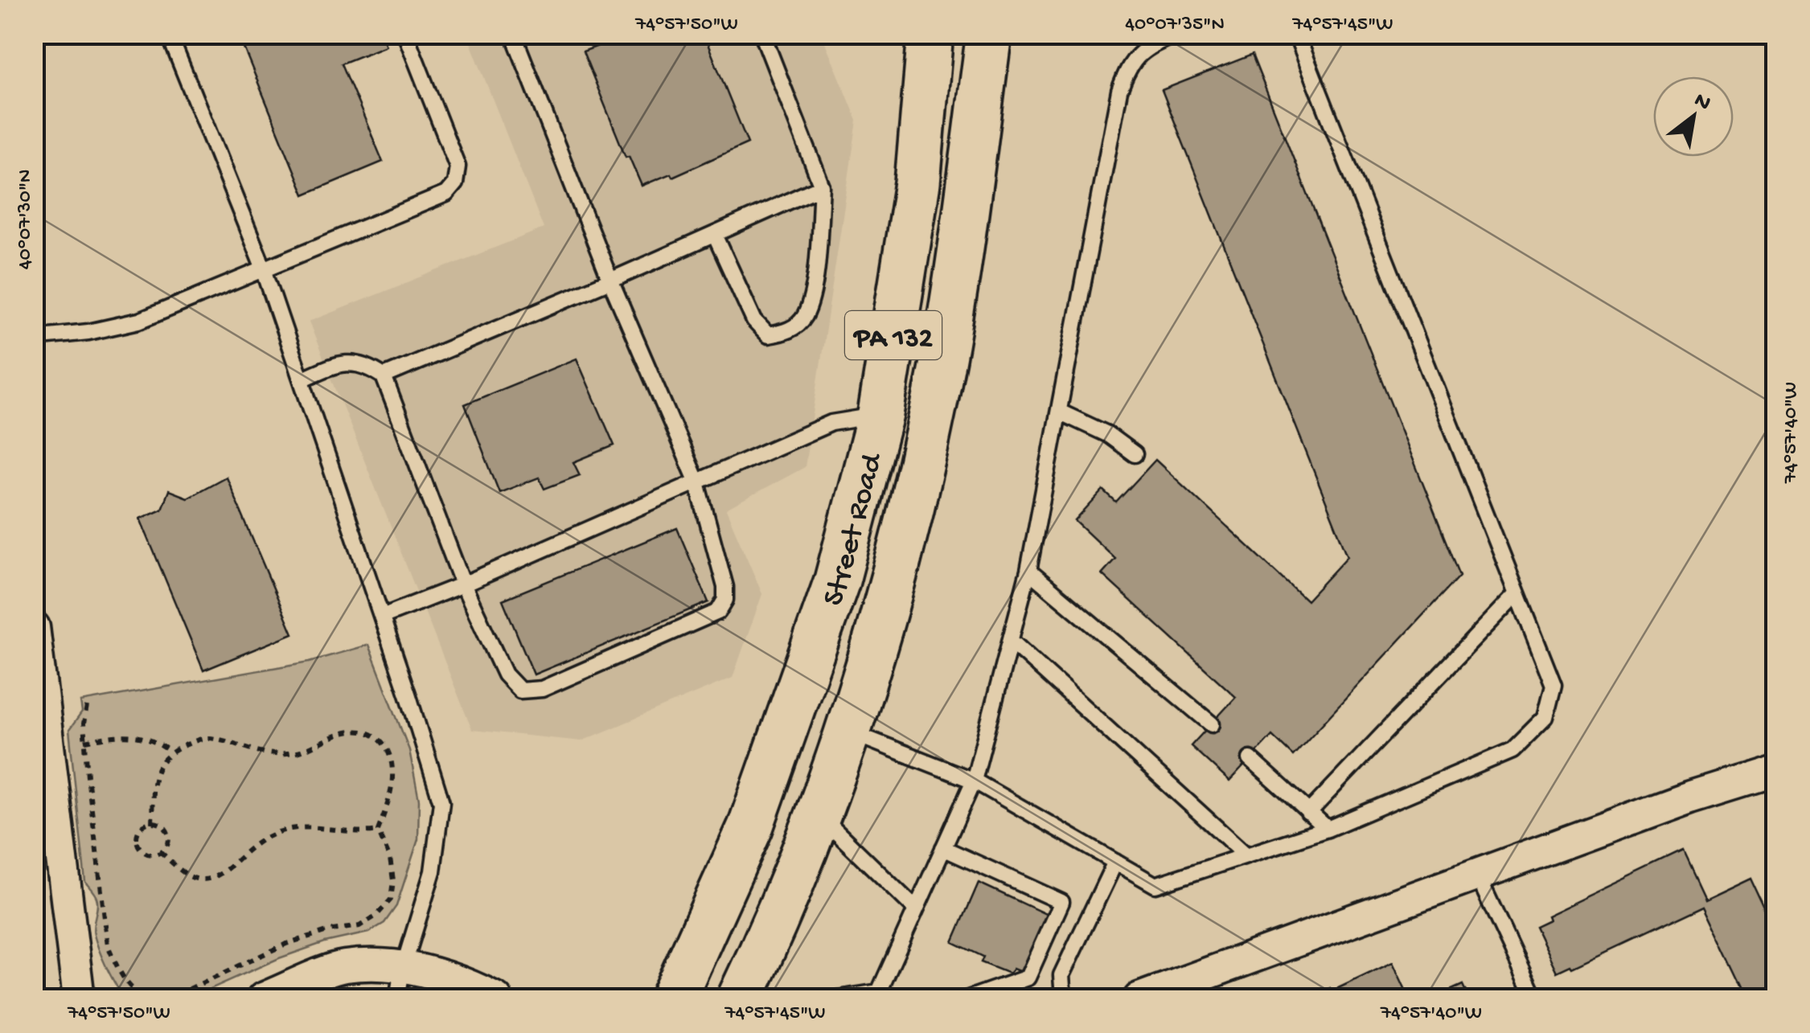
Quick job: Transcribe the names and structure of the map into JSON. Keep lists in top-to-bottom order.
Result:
{
  "streets": {
    "main road": ["PA 132", "Street Road"]
  },
  "north": "top right",
  "coordinates": [
    "74°57'50\"W",
    "40°07'35\"N",
    "74°57'45\"W",
    "40°07'30\"N",
    "74°57'40\"W"
  ]
}
